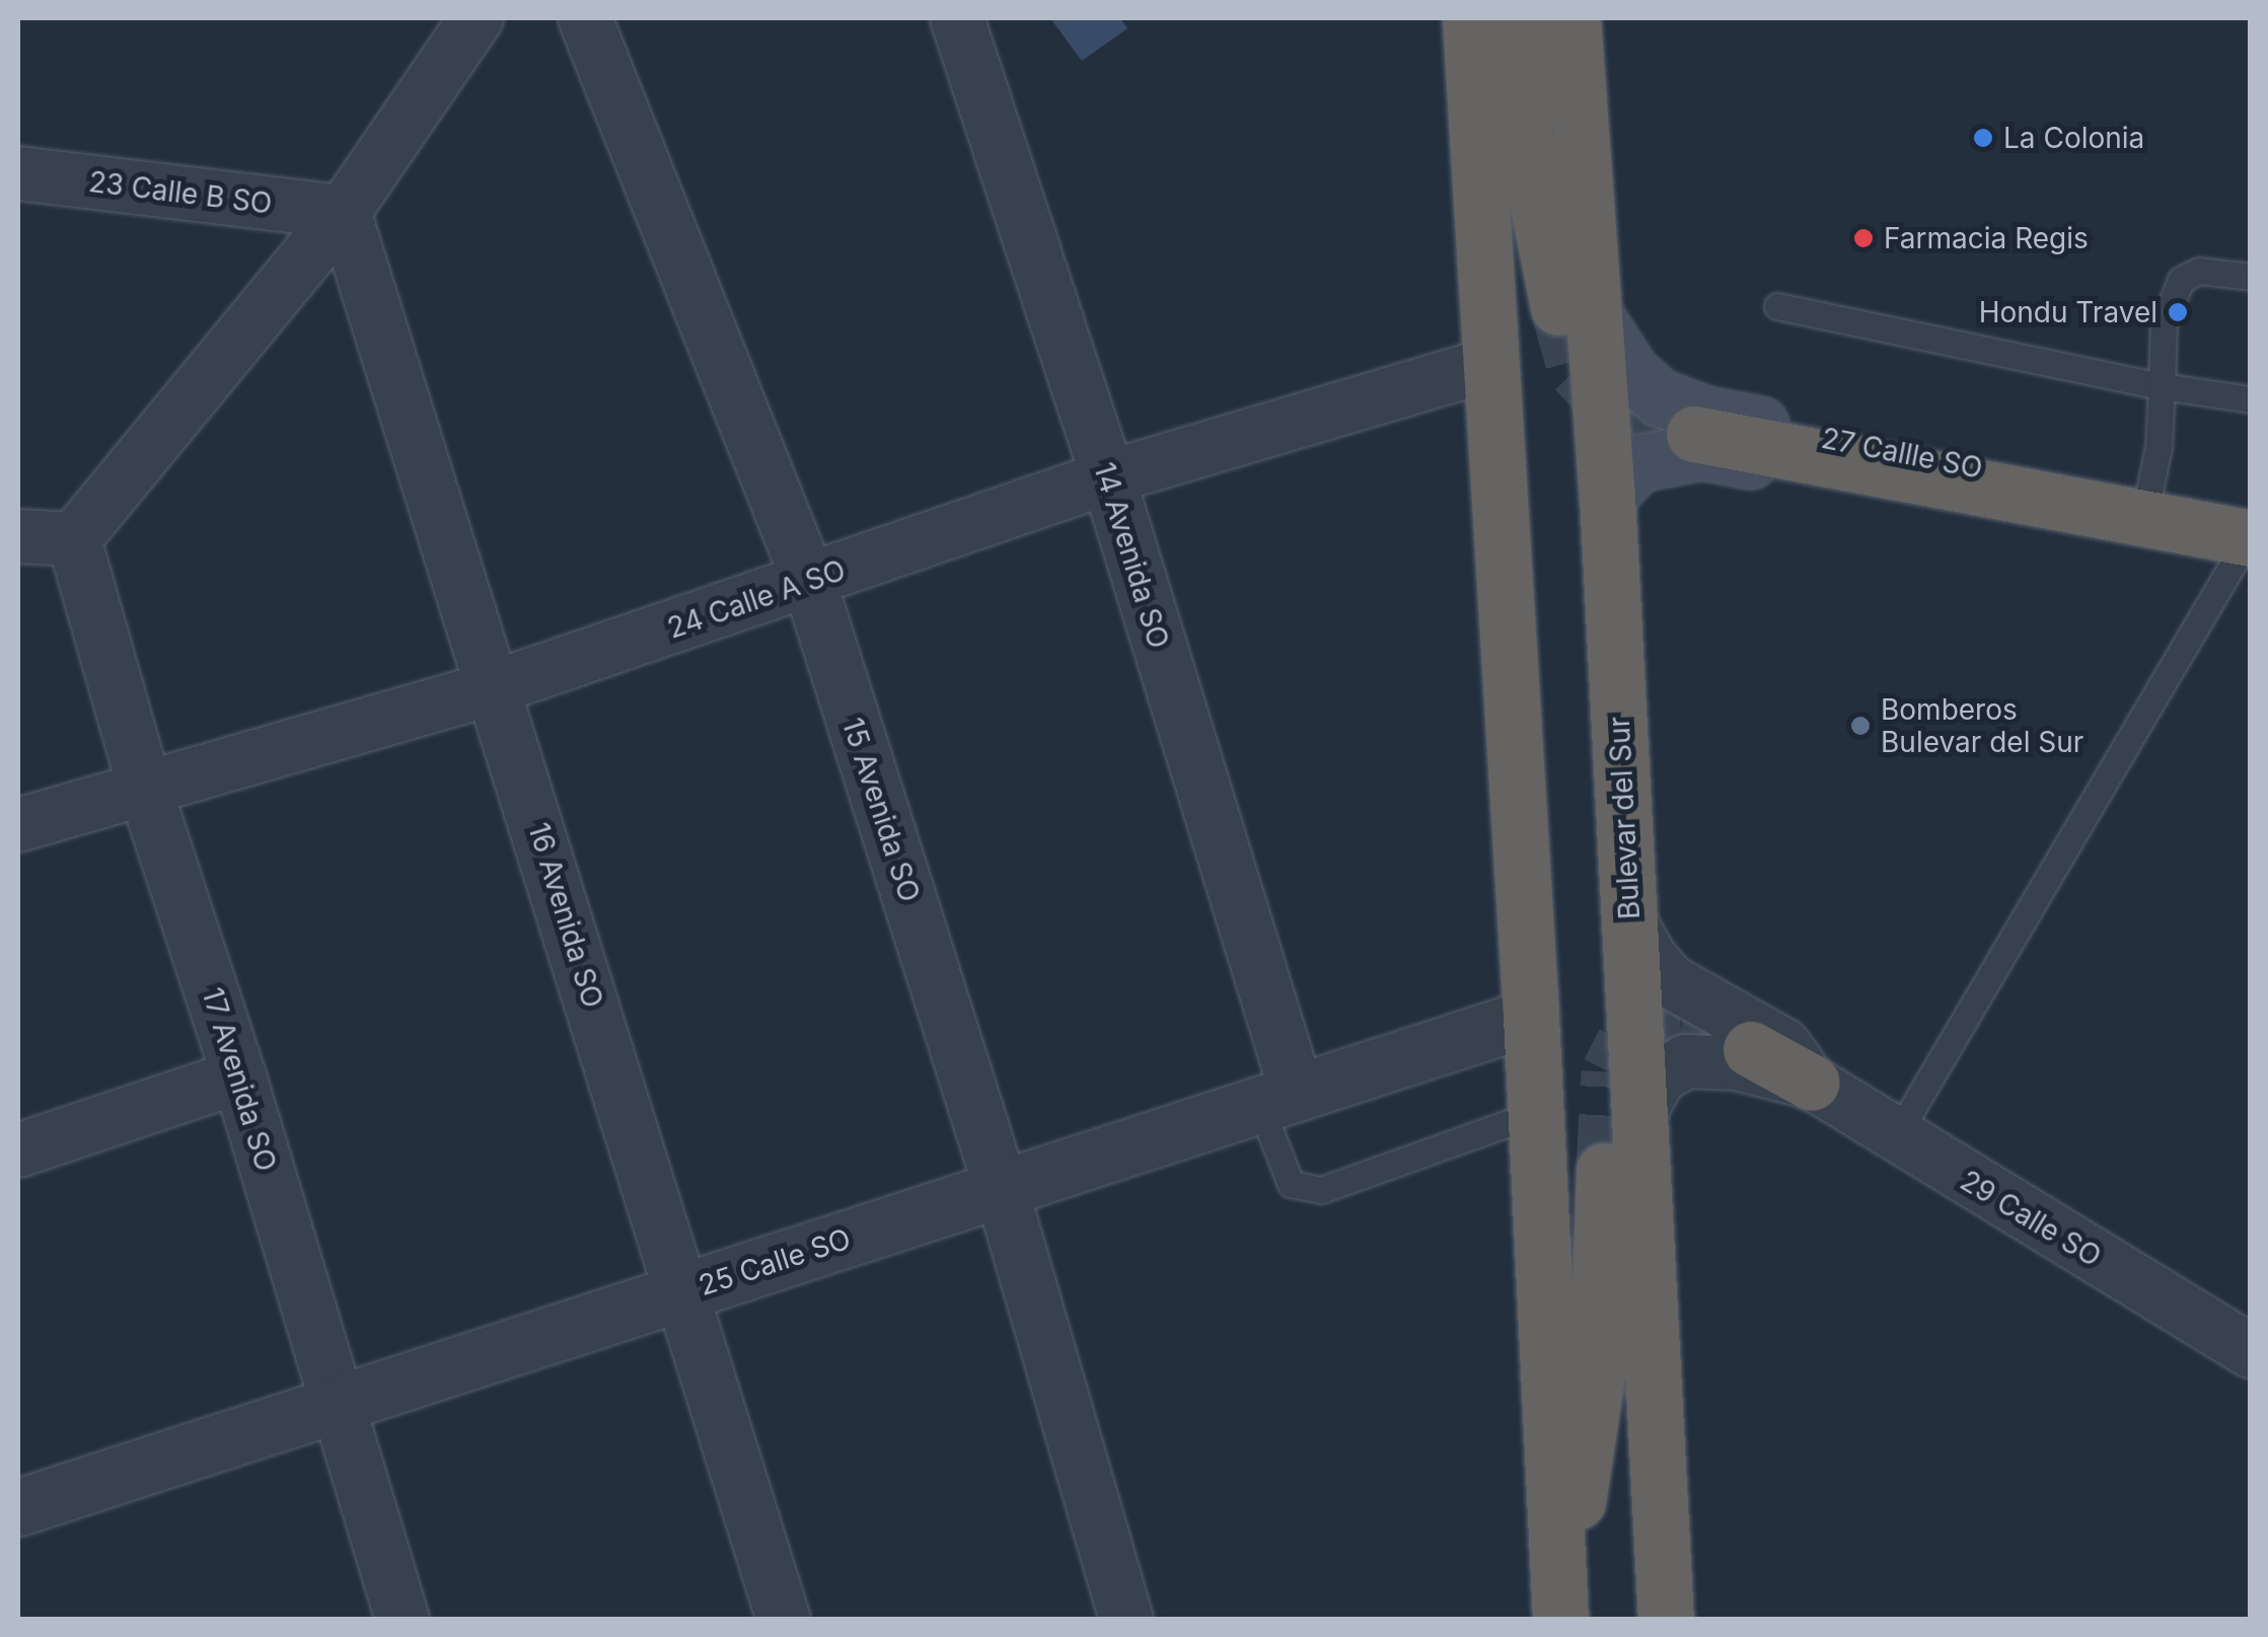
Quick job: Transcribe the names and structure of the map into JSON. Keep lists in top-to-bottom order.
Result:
{
  "streets": {
    "highway": ["Bulevar del Sur"],
    "main road": ["27 Callle SO"],
    "street": [
      "23 Calle B SO",
      "14 Avenida SO",
      "24 Calle A SO",
      "15 Avenida SO",
      "16 Avenida SO",
      "17 Avenida SO",
      "29 Calle SO",
      "25 Calle SO"
    ]
  },
  "crossings": [
    ["23 Calle B SO", "16 Avenida SO"],
    ["27 Callle SO", "Bulevar del Sur"],
    ["14 Avenida SO", "24 Calle A SO"],
    ["14 Avenida SO", "25 Calle SO"],
    ["24 Calle A SO", "15 Avenida SO"],
    ["24 Calle A SO", "16 Avenida SO"],
    ["24 Calle A SO", "17 Avenida SO"],
    ["15 Avenida SO", "25 Calle SO"],
    ["Bulevar del Sur", "29 Calle SO"],
    ["16 Avenida SO", "25 Calle SO"],
    ["17 Avenida SO", "25 Calle SO"]
  ],
  "places": [
    "La Colonia",
    "Farmacia Regis",
    "Hondu Travel",
    "Bomberos Bulevar del Sur"
  ]
}
